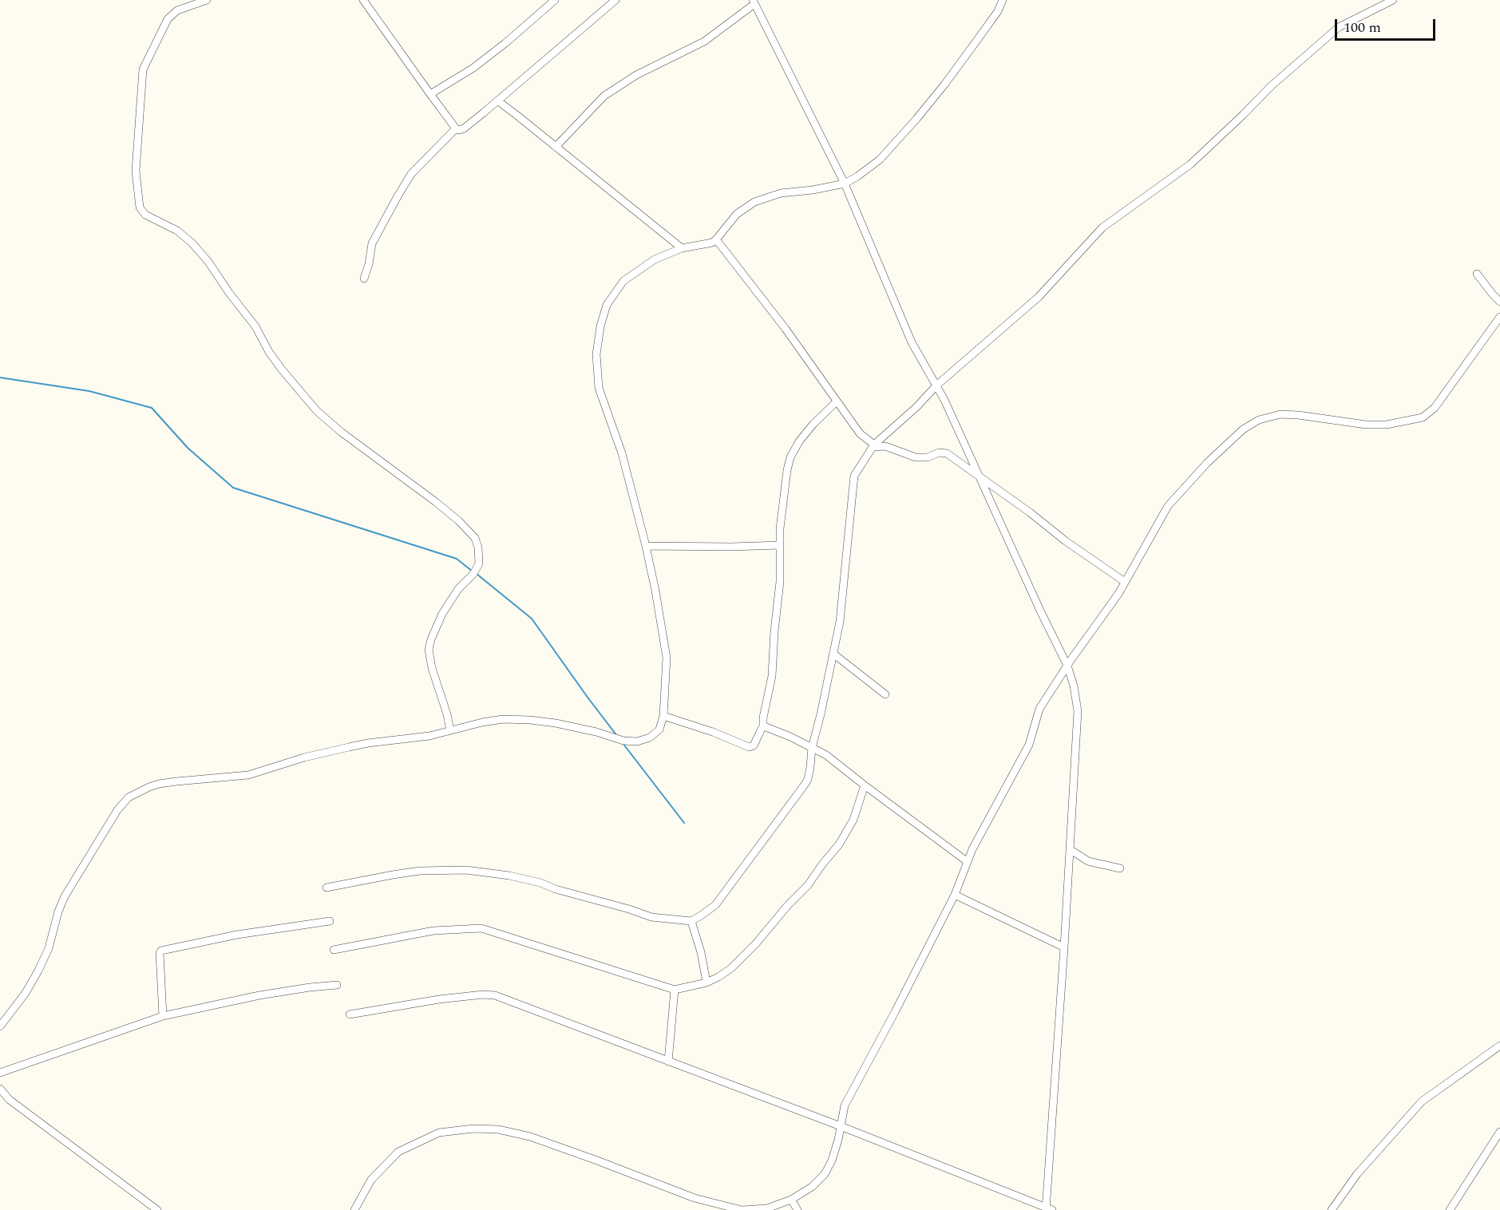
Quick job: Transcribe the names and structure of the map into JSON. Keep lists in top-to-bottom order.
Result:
{
  "scale_bar": "100 m"
}
